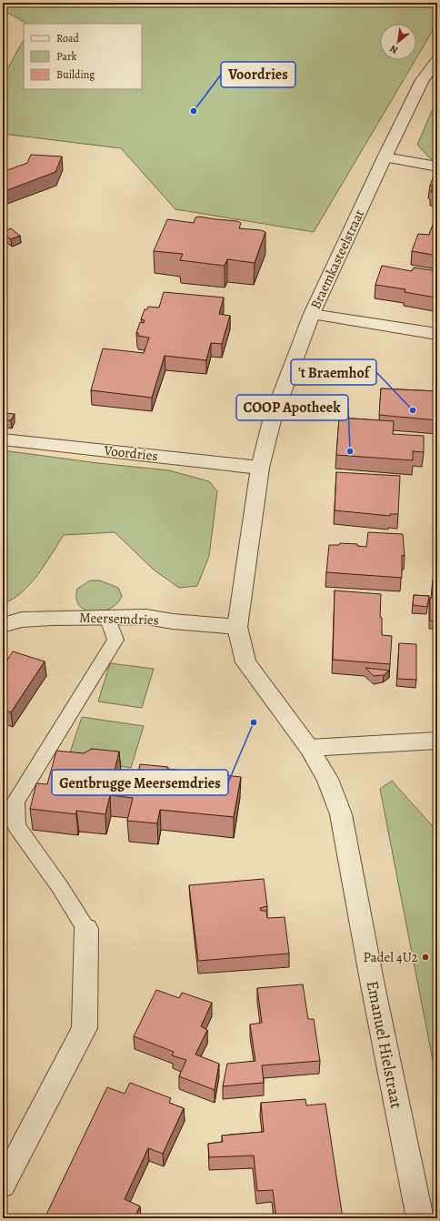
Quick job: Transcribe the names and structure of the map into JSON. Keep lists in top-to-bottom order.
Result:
{
  "streets": {
    "street": [
      "Braemkasteelstraat",
      "Voordries",
      "Meersemdries",
      "Emanuel Hielstraat"
    ]
  },
  "crossings": [
    ["Braemkasteelstraat", "Voordries"]
  ],
  "places": [
    "Voordries",
    "'t Braemhof",
    "COOP Apotheek",
    "Gentbrugge Meersemdries",
    "Padel 4U2"
  ],
  "legend": ["Road", "Park", "Building"],
  "north": "bottom left"
}
